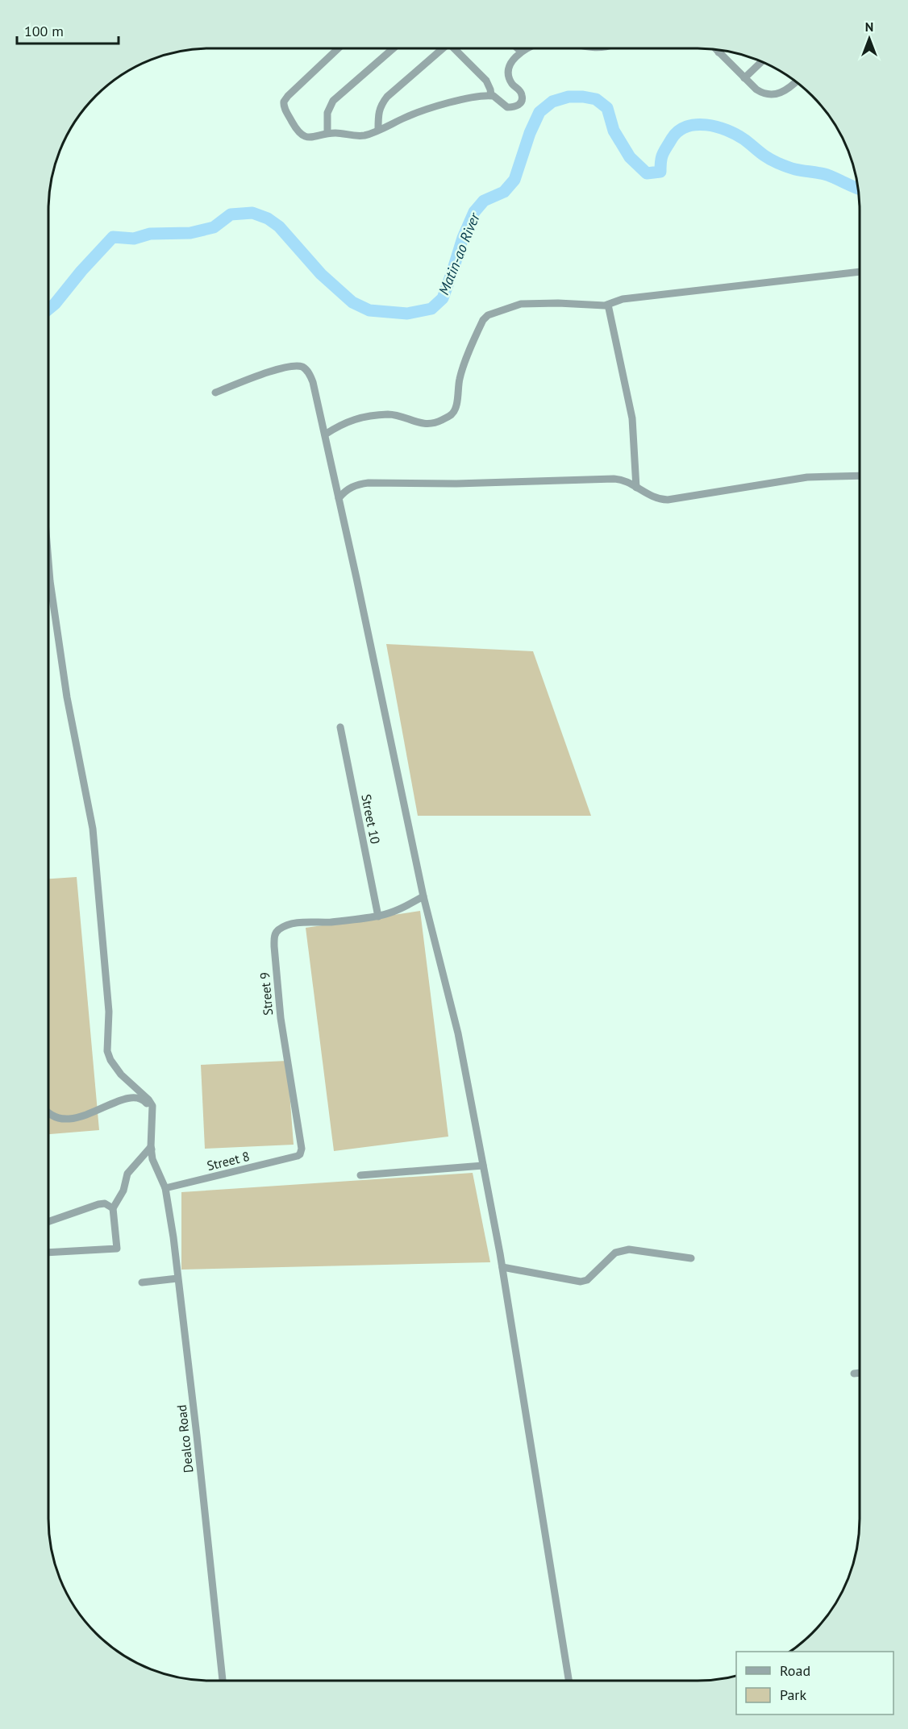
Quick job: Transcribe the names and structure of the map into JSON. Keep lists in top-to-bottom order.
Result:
{
  "streets": {
    "street": [
      "Street 10",
      "Street 9",
      "Street 8",
      "Dealco Road"
    ]
  },
  "crossings": [
    ["Street 10", "Street 9"],
    ["Street 9", "Street 8"],
    ["Street 8", "Dealco Road"]
  ],
  "water": ["Matin-ao River"],
  "legend": ["Road", "Park"],
  "scale_bar": "100 m",
  "north": "top"
}
